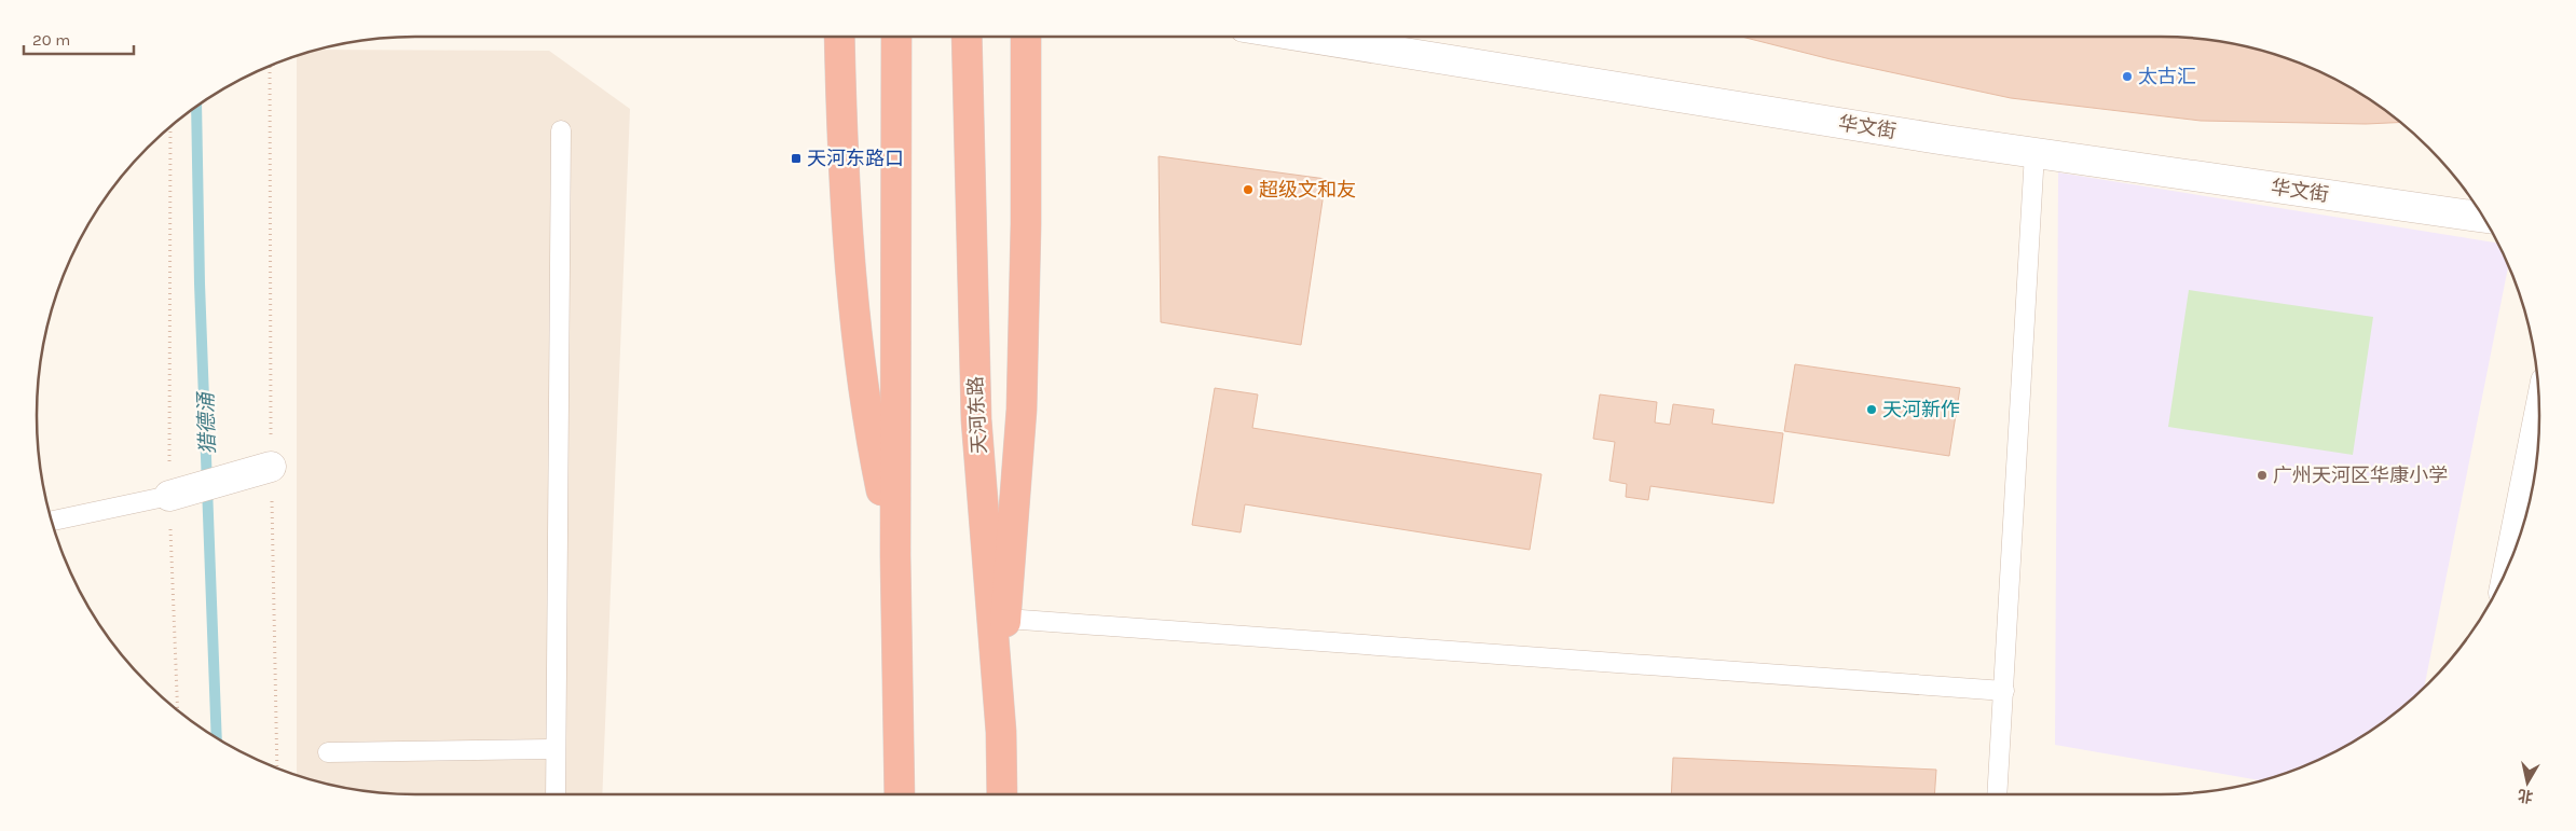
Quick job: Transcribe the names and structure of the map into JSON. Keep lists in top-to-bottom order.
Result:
{
  "streets": {
    "highway": ["天河东路"],
    "street": ["华文街"]
  },
  "water": ["猎德涌"],
  "places": {
    "other": [
      "太古汇",
      "超级文和友",
      "天河新作",
      "广州天河区华康小学"
    ],
    "transit": ["天河东路口"]
  },
  "scale_bar": "20 m",
  "north": "bottom"
}
